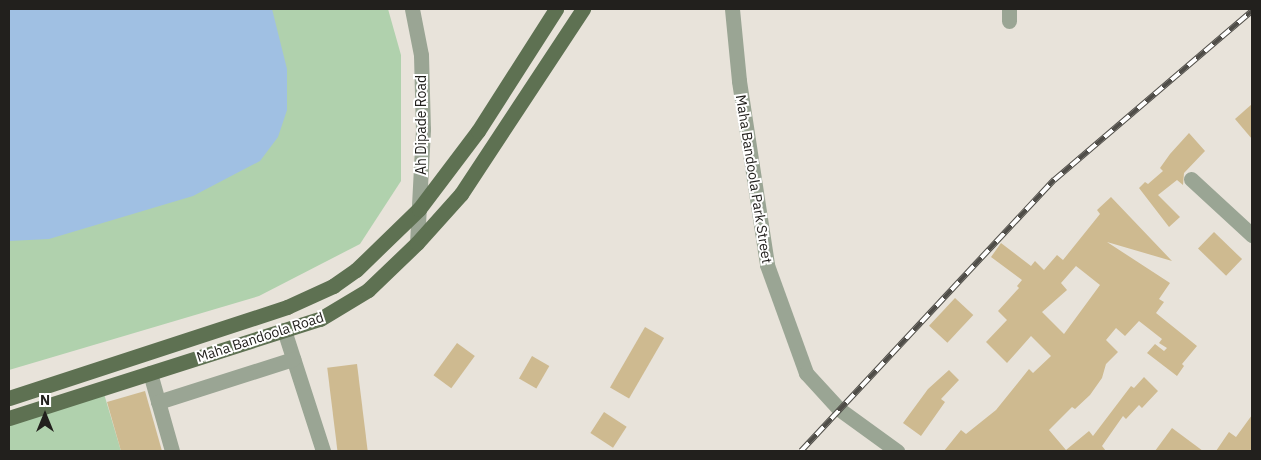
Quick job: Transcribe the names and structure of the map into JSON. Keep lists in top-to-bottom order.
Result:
{
  "streets": {
    "main road": ["Maha Bandoola Road"],
    "street": ["Ah Dipade Road", "Maha Bandoola Park Street"]
  },
  "crossings": [
    ["Ah Dipade Road", "Maha Bandoola Road"]
  ],
  "north": "top"
}
